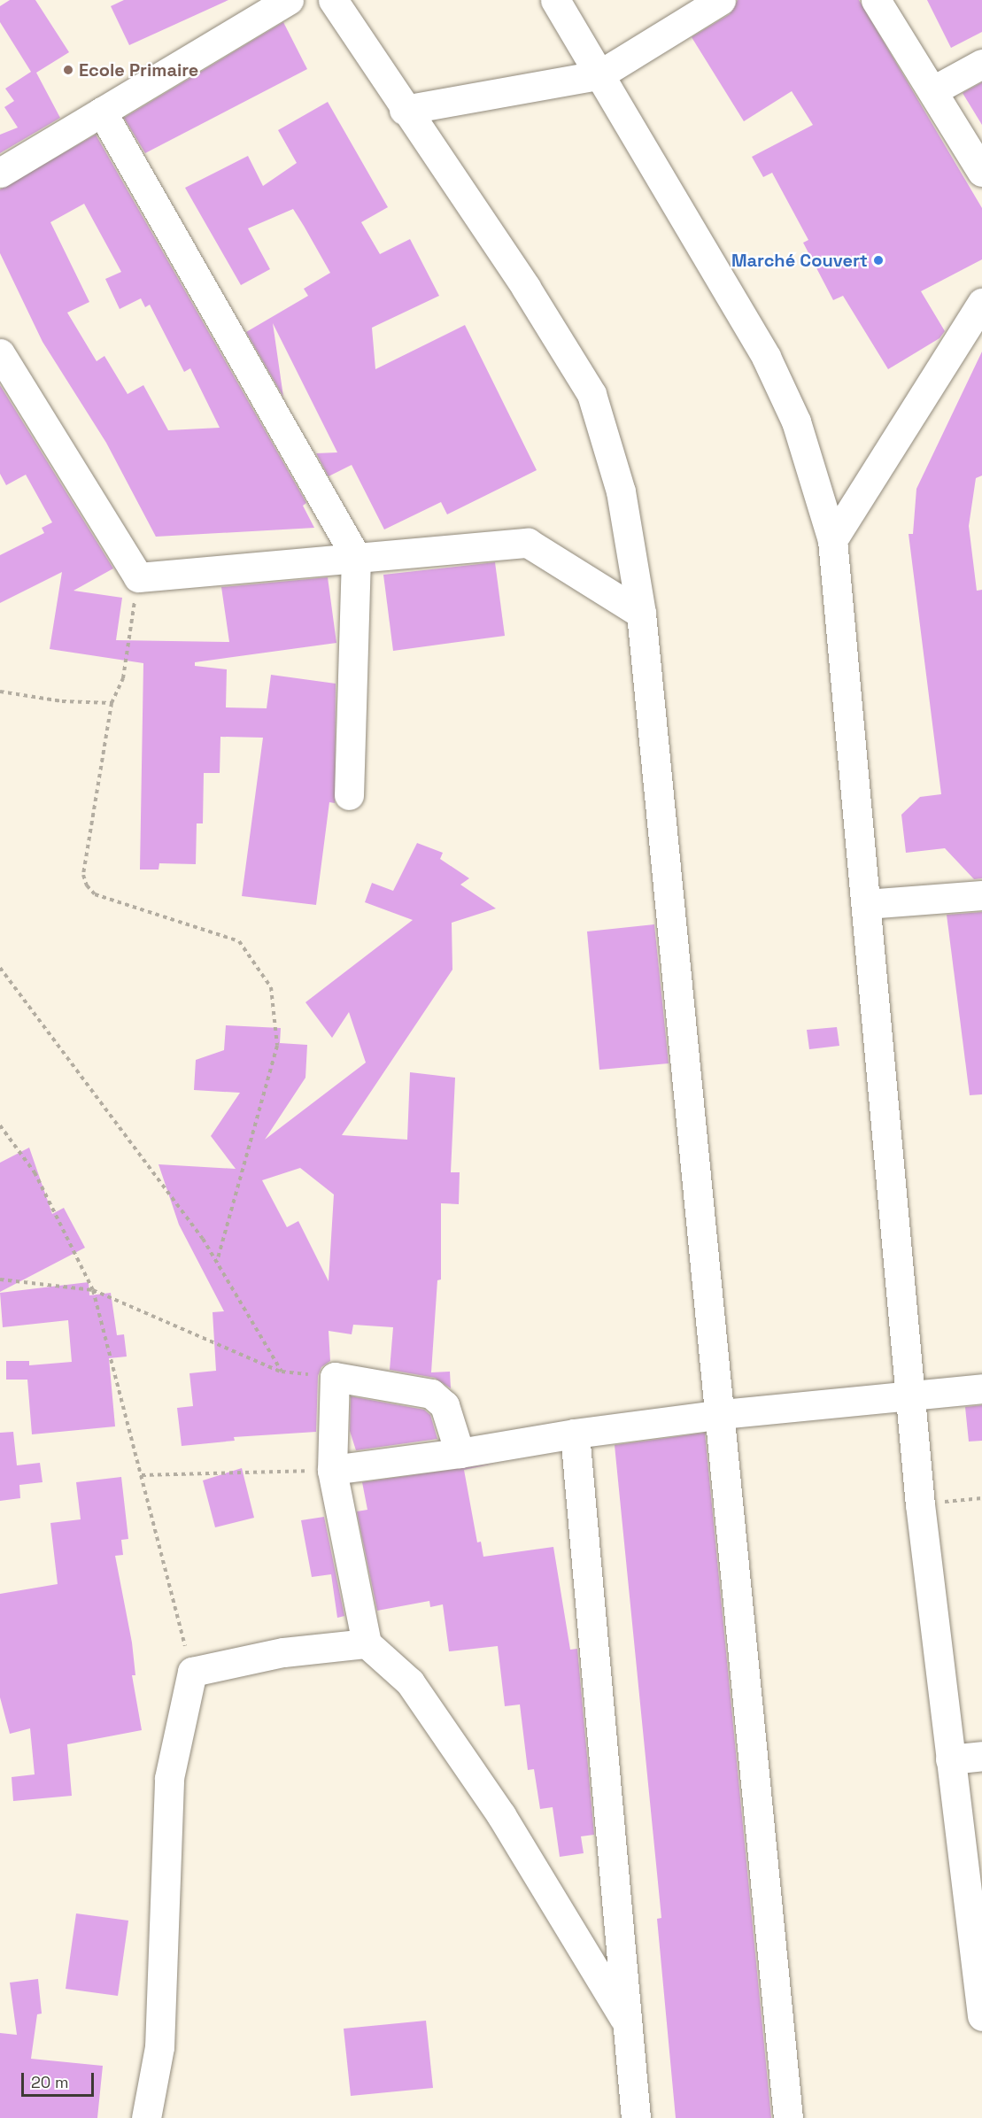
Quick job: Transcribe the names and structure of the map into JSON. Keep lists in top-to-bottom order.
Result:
{
  "places": ["Ecole Primaire", "Marché Couvert"],
  "scale_bar": "20 m"
}
